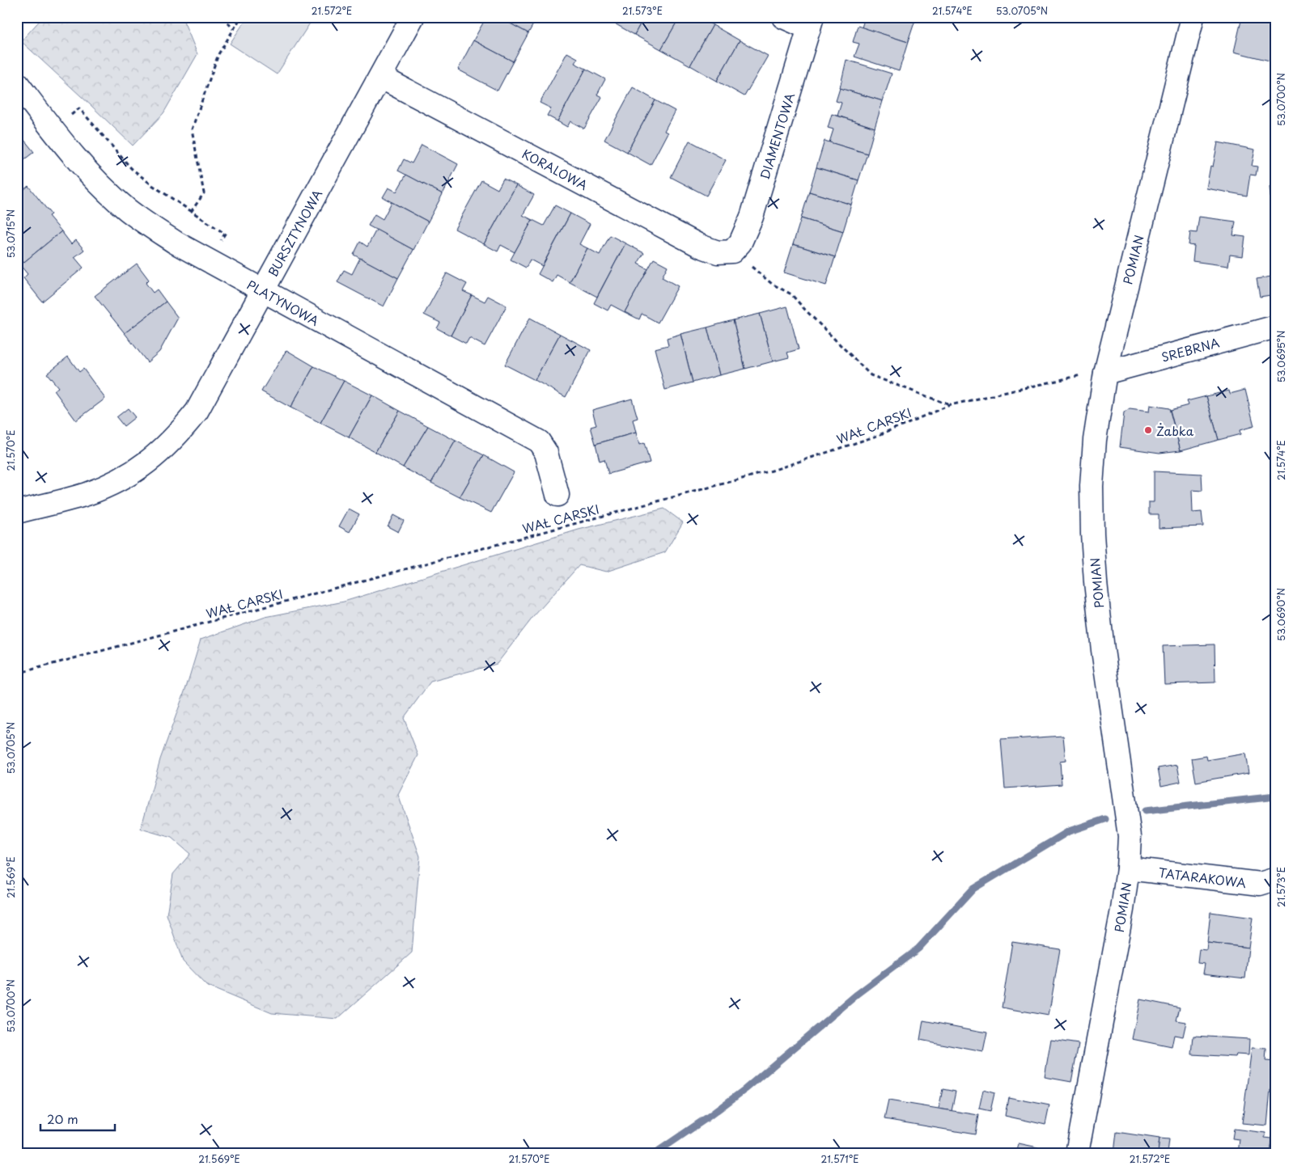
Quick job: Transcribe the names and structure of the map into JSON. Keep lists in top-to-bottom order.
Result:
{
  "streets": {
    "street": [
      "DIAMENTOWA",
      "KORALOWA",
      "BURSZTYNOWA",
      "POMIAN",
      "PLATYNOWA",
      "SREBRNA",
      "TATARAKOWA"
    ],
    "path": ["WAŁ CARSKI"]
  },
  "crossings": [
    ["DIAMENTOWA", "KORALOWA"],
    ["KORALOWA", "BURSZTYNOWA"],
    ["BURSZTYNOWA", "PLATYNOWA"],
    ["POMIAN", "SREBRNA"],
    ["POMIAN", "WAŁ CARSKI"],
    ["POMIAN", "TATARAKOWA"],
    ["SREBRNA", "WAŁ CARSKI"]
  ],
  "places": ["Żabka"],
  "scale_bar": "20 m",
  "coordinates": [
    "21.572°E",
    "21.573°E",
    "21.574°E",
    "53.0705°N",
    "53.0700°N",
    "53.0715°N",
    "53.0695°N",
    "21.570°E",
    "53.0690°N",
    "21.569°E",
    "21.571°E"
  ]
}
